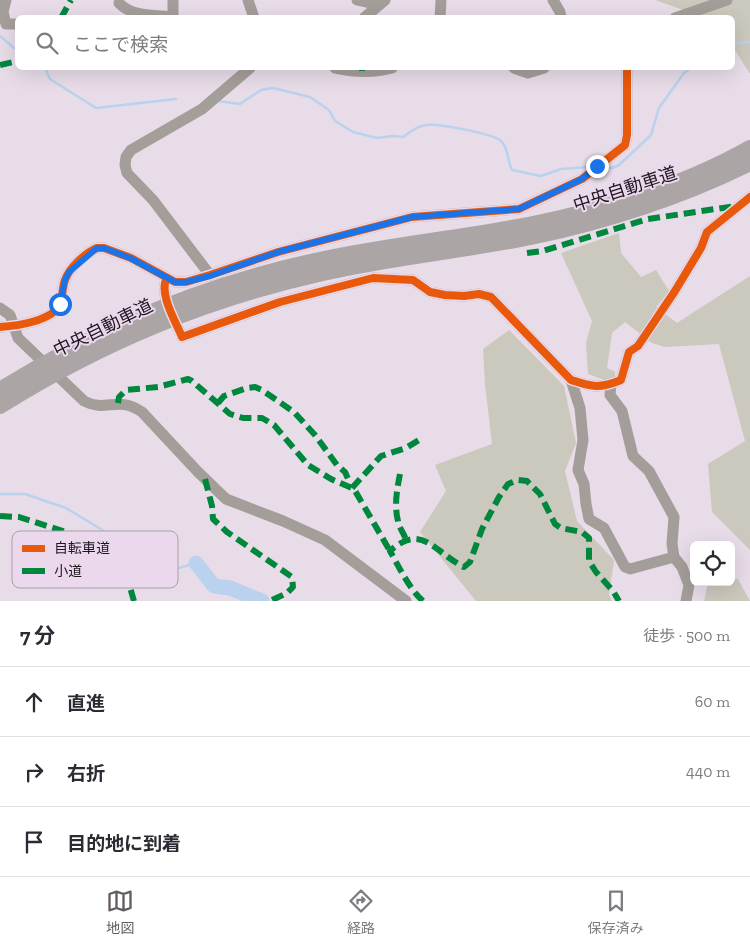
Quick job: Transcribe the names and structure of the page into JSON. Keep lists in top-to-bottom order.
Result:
{
  "streets": {
    "highway": ["中央自動車道"]
  },
  "legend": ["自転車道", "小道"],
  "page": {
    "search": "ここで検索",
    "heading": ["7 分", "徒歩 · 500 m"],
    "list": [
      ["直進", "60 m"],
      ["右折", "440 m"],
      "目的地に到着"
    ],
    "nav": ["地図", "経路", "保存済み"]
  }
}
